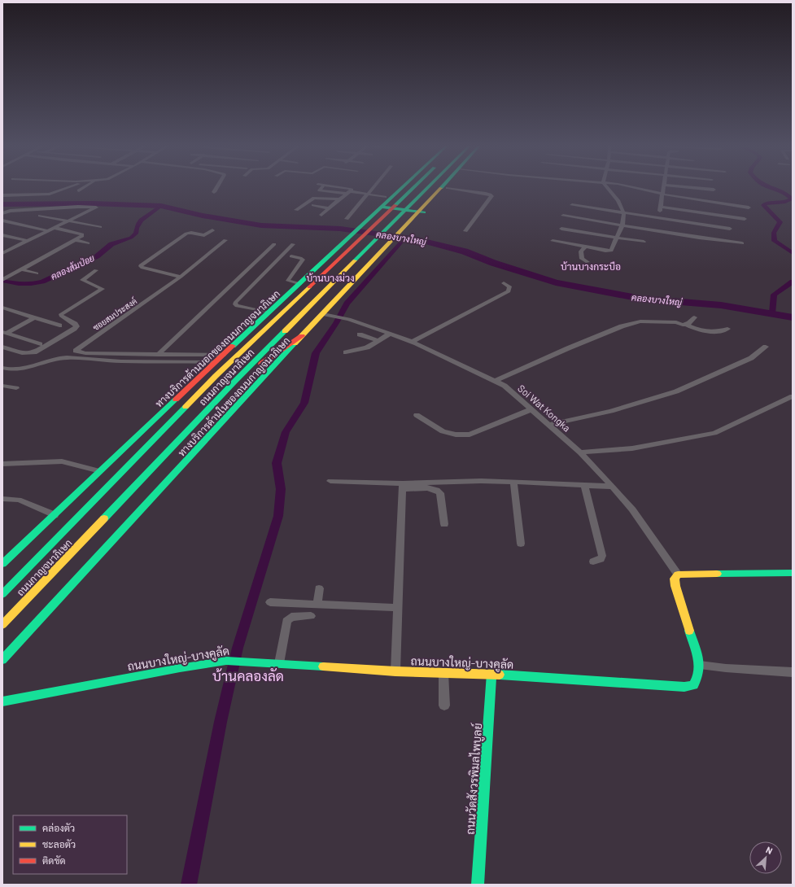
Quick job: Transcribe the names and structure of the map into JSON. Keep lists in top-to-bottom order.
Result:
{
  "streets": {
    "main road": [
      "ทางบริการด้านนอกของถนนกาญจนาภิเษก",
      "ถนนกาญจนาภิเษก",
      "ทางบริการด้านในของถนนกาญจนาภิเษก",
      "ถนนบางใหญ่-บางคูลัด",
      "ถนนวัดสังวรพิมลไพบูลย์"
    ],
    "street": ["ซอยสมประสงค์", "Soi Wat Kongka"]
  },
  "crossings": [
    ["ซอยสมประสงค์", "ทางบริการด้านนอกของถนนกาญจนาภิเษก"],
    ["ทางบริการด้านในของถนนกาญจนาภิเษก", "Soi Wat Kongka"],
    ["Soi Wat Kongka", "ถนนบางใหญ่-บางคูลัด"],
    ["ถนนบางใหญ่-บางคูลัด", "ถนนวัดสังวรพิมลไพบูลย์"]
  ],
  "districts": ["บ้านบางกระบือ", "บ้านบางม่วง", "บ้านคลองลัด"],
  "water": ["คลองบางใหญ่", "คลองส้มป่อย"],
  "legend": ["คล่องตัว", "ชะลอตัว", "ติดขัด"],
  "north": "top right"
}
